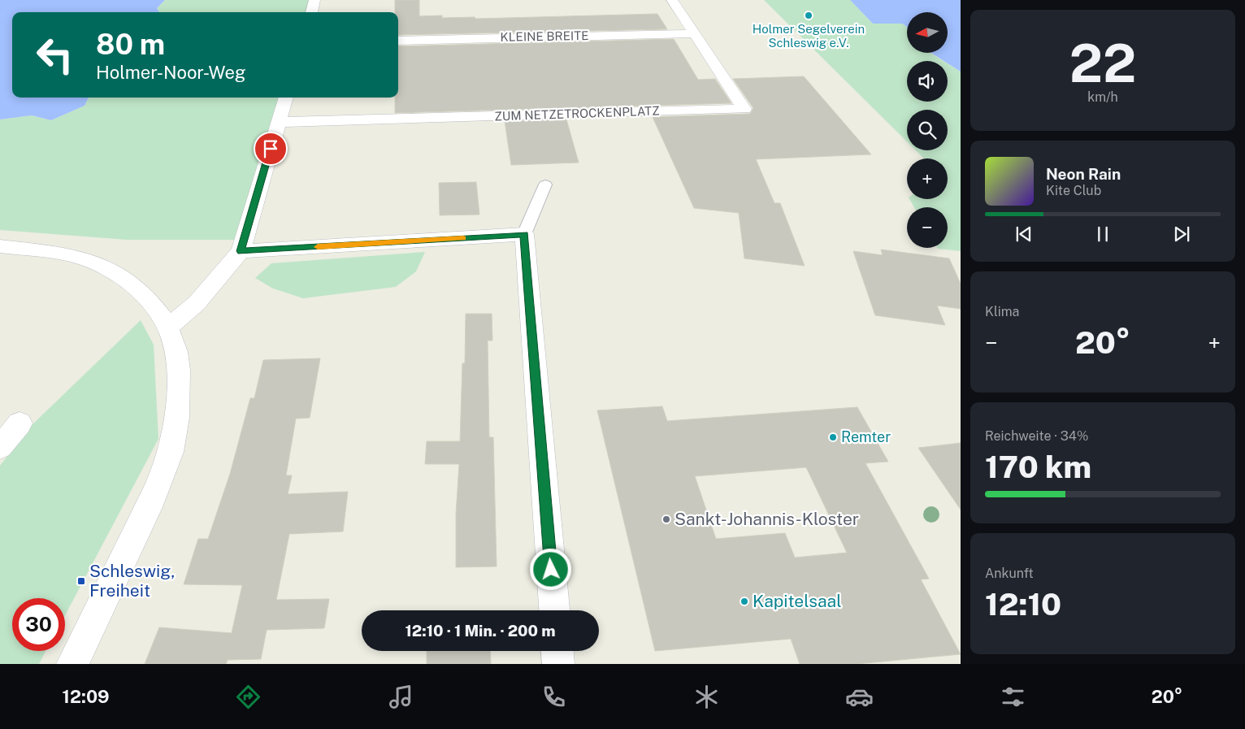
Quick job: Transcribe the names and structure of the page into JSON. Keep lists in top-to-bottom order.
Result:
{
  "streets": {
    "street": ["KLEINE BREITE", "ZUM NETZETROCKENPLATZ"]
  },
  "crossings": [
    ["KLEINE BREITE", "ZUM NETZETROCKENPLATZ"]
  ],
  "places": {
    "other": [
      "Holmer Segelverein Schleswig e.V.",
      "Remter",
      "Sankt-Johannis-Kloster",
      "Kapitelsaal"
    ],
    "transit": ["Schleswig, Freiheit"]
  },
  "north": "left",
  "page": {
    "tile": [
      ["22", "km/h"],
      "Klima",
      ["Reichweite · 34%", "170 km"],
      ["Ankunft", "12:10"]
    ],
    "map_buttons": ["+", "−"],
    "turn": ["80 m", "Holmer-Noor-Weg"],
    "song": ["Neon Rain", "Kite Club"],
    "heat": ["−", "20°", "+"],
    "limit": "30",
    "trip": "12:10 · 1 Min. · 200 m",
    "tabs": ["12:09", "20°"]
  }
}
